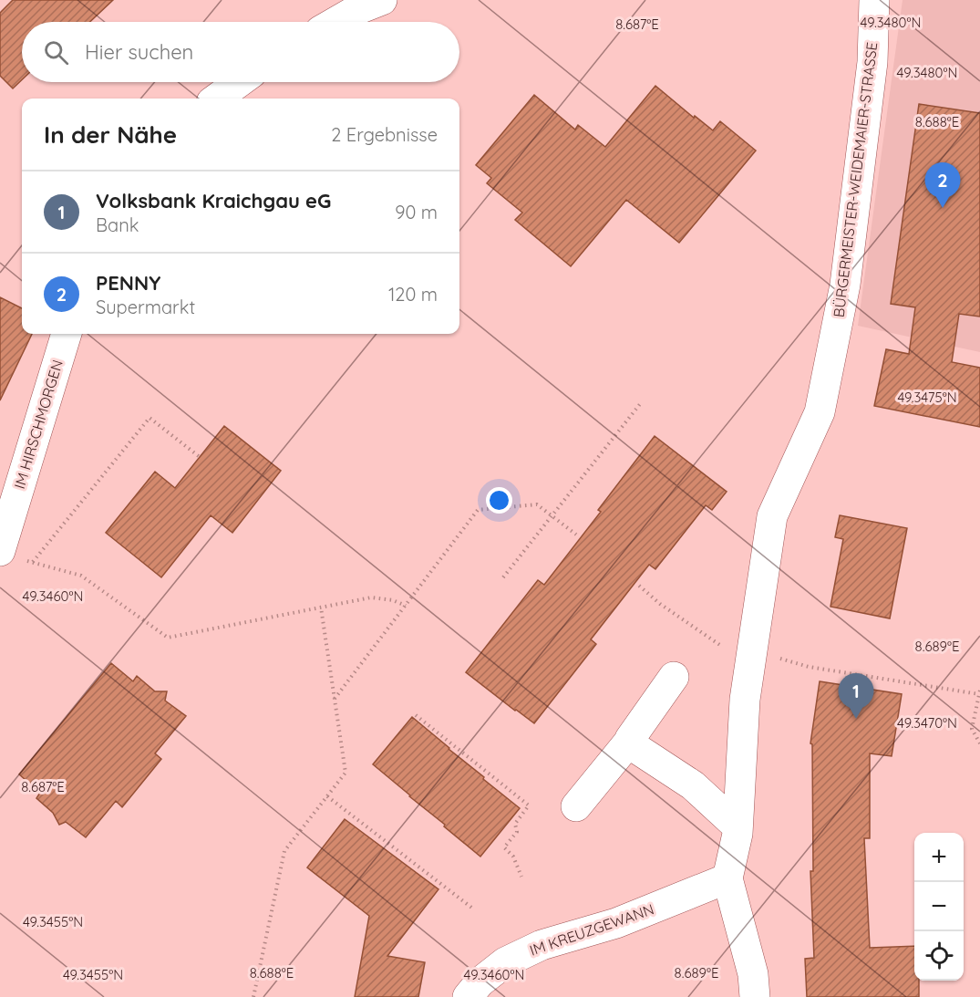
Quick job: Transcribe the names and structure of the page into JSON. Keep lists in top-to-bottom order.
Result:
{
  "streets": {
    "street": ["BÜRGERMEISTER-WEIDEMAIER-STRASSE", "IM HIRSCHMORGEN", "IM KREUZGEWANN"]
  },
  "crossings": [
    ["BÜRGERMEISTER-WEIDEMAIER-STRASSE", "IM KREUZGEWANN"]
  ],
  "page": {
    "search": "Hier suchen",
    "heading": ["In der Nähe", "2 Ergebnisse"],
    "pins": ["2", "1"],
    "list": [
      {
        "mark": "1",
        "name": "Volksbank Kraichgau eG",
        "note": "Bank",
        "value": "90 m"
      },
      {
        "mark": "2",
        "name": "PENNY",
        "note": "Supermarkt",
        "value": "120 m"
      }
    ],
    "map_buttons": ["+", "−"]
  },
  "coordinates": [
    "49.3480°N",
    "8.687°E",
    "8.688°E",
    "49.3475°N",
    "49.3460°N",
    "8.689°E",
    "49.3470°N",
    "49.3455°N"
  ]
}
